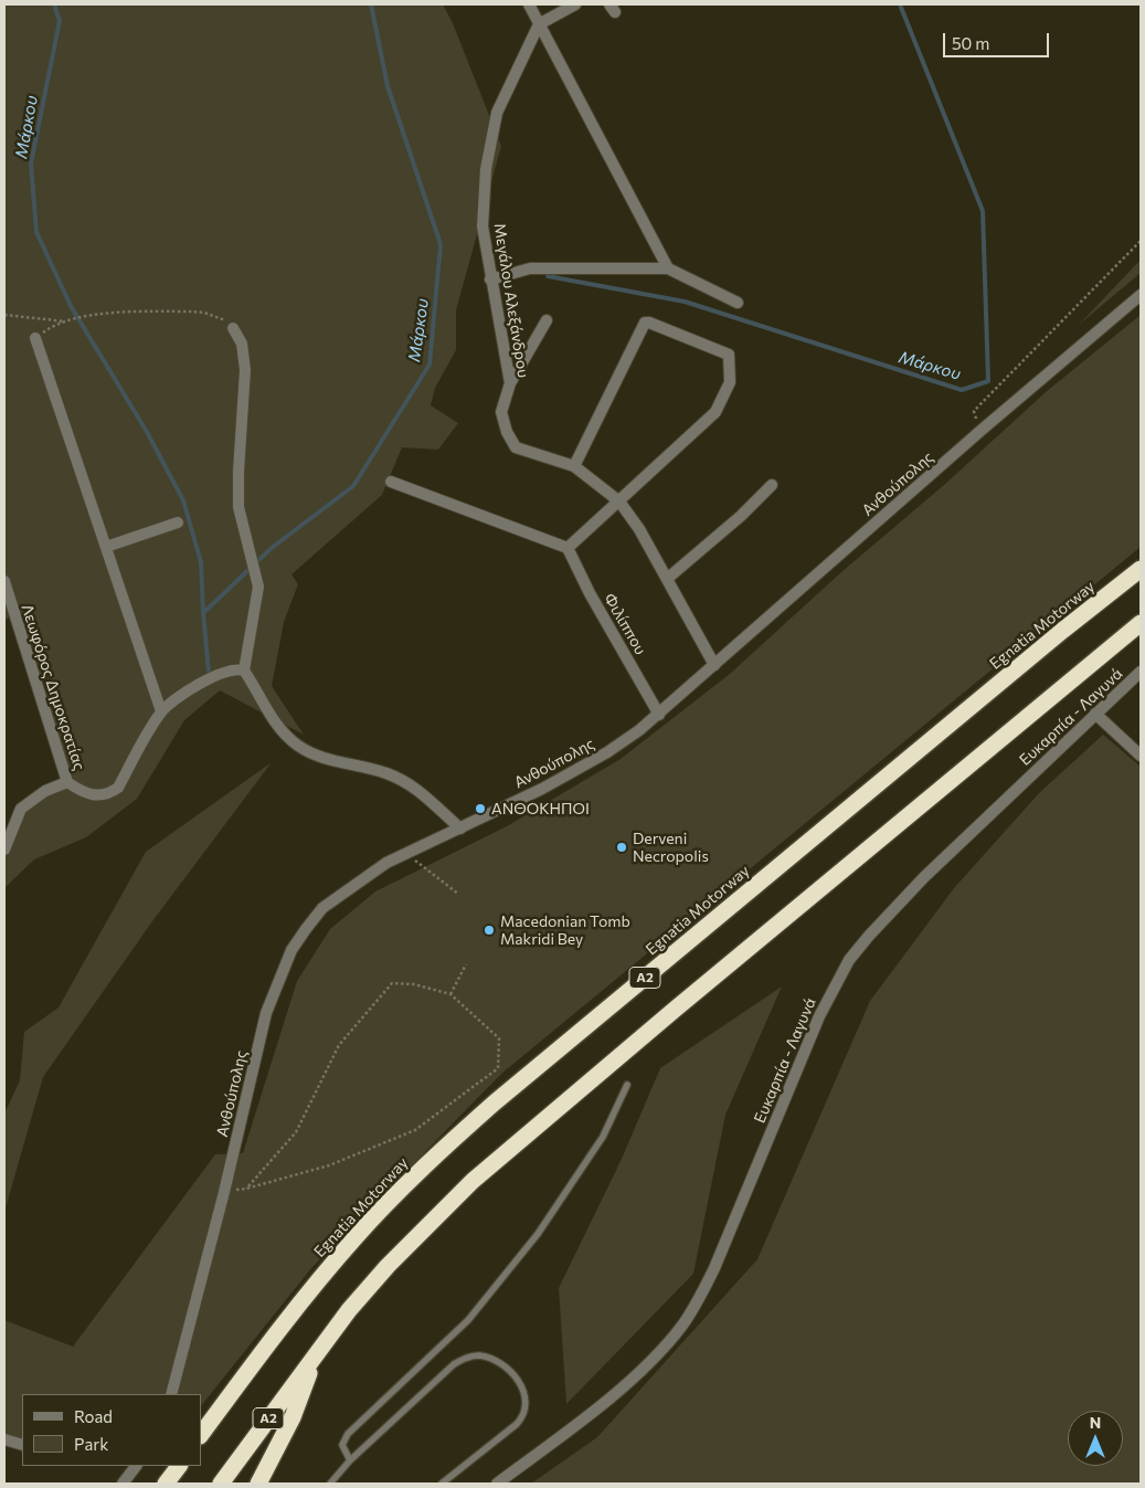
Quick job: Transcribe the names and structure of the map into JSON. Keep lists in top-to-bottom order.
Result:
{
  "streets": {
    "highway": ["Egnatia Motorway", "Α2"],
    "street": [
      "Μεγάλου Αλεξάνδρου",
      "Ανθούπολης",
      "Φιλίππου",
      "Λεωφόρος Δημοκρατίας",
      "Ευκαρπία - Λαγυνά"
    ]
  },
  "crossings": [
    ["Μεγάλου Αλεξάνδρου", "Ανθούπολης"],
    ["Ανθούπολης", "Φιλίππου"]
  ],
  "water": ["Μάρκου"],
  "places": ["ΑΝΘΟΚΗΠΟΙ", "Derveni Necropolis", "Macedonian Tomb Makridi Bey"],
  "legend": ["Road", "Park"],
  "scale_bar": "50 m",
  "north": "top"
}
